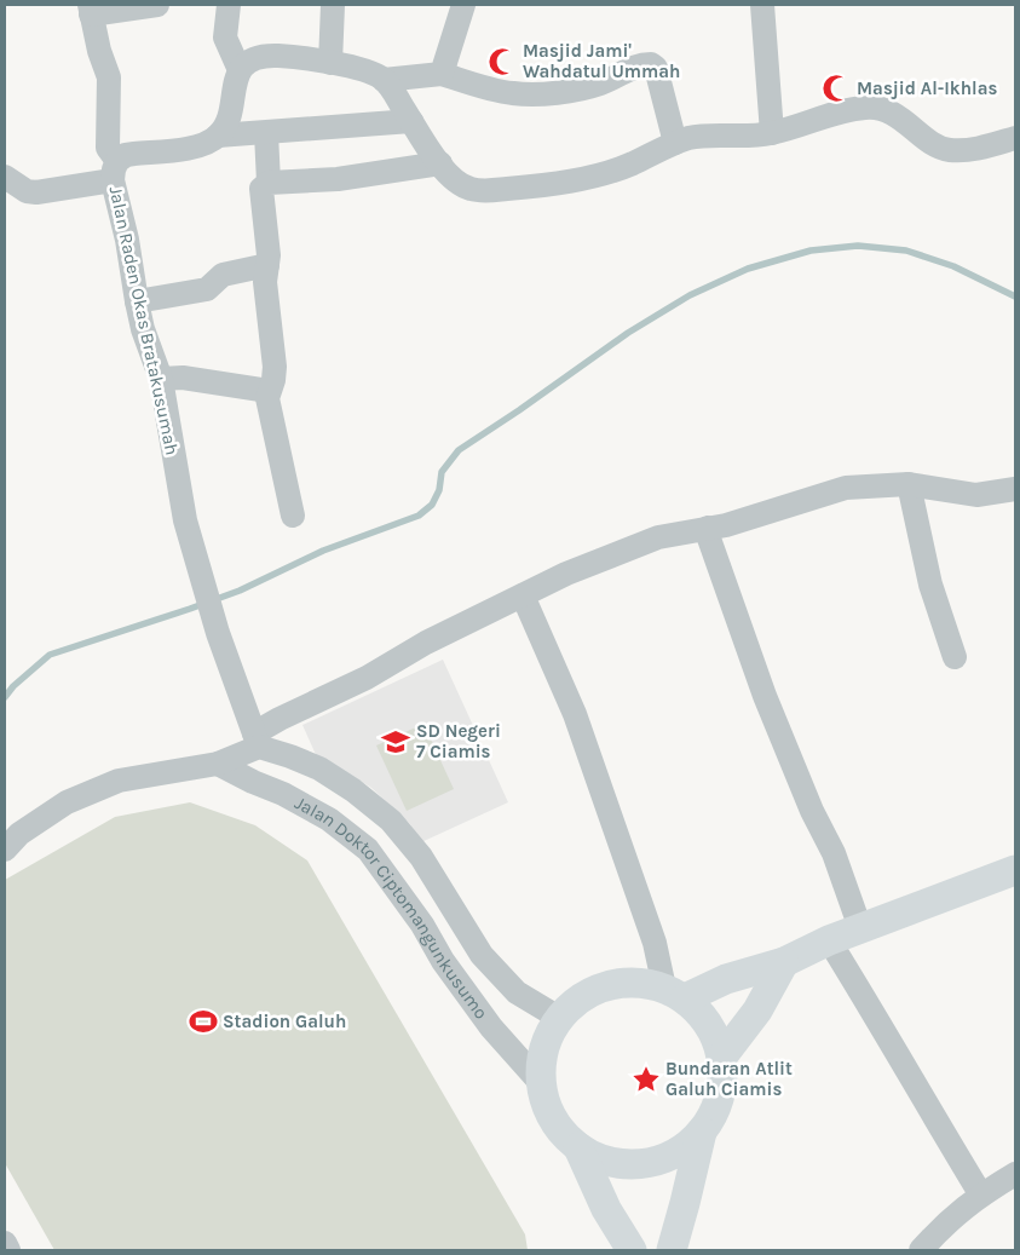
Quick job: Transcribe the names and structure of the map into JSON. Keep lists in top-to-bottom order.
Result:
{
  "streets": {
    "street": ["Jalan Raden Okas Bratakusumah", "Jalan Doktor Ciptomangunkusumo"]
  },
  "places": {
    "mosque": ["Masjid Jami' Wahdatul Ummah", "Masjid Al-Ikhlas"],
    "school or university": ["SD Negeri 7 Ciamis"],
    "sports": ["Stadion Galuh"],
    "place": ["Bundaran Atlit Galuh Ciamis"]
  }
}
